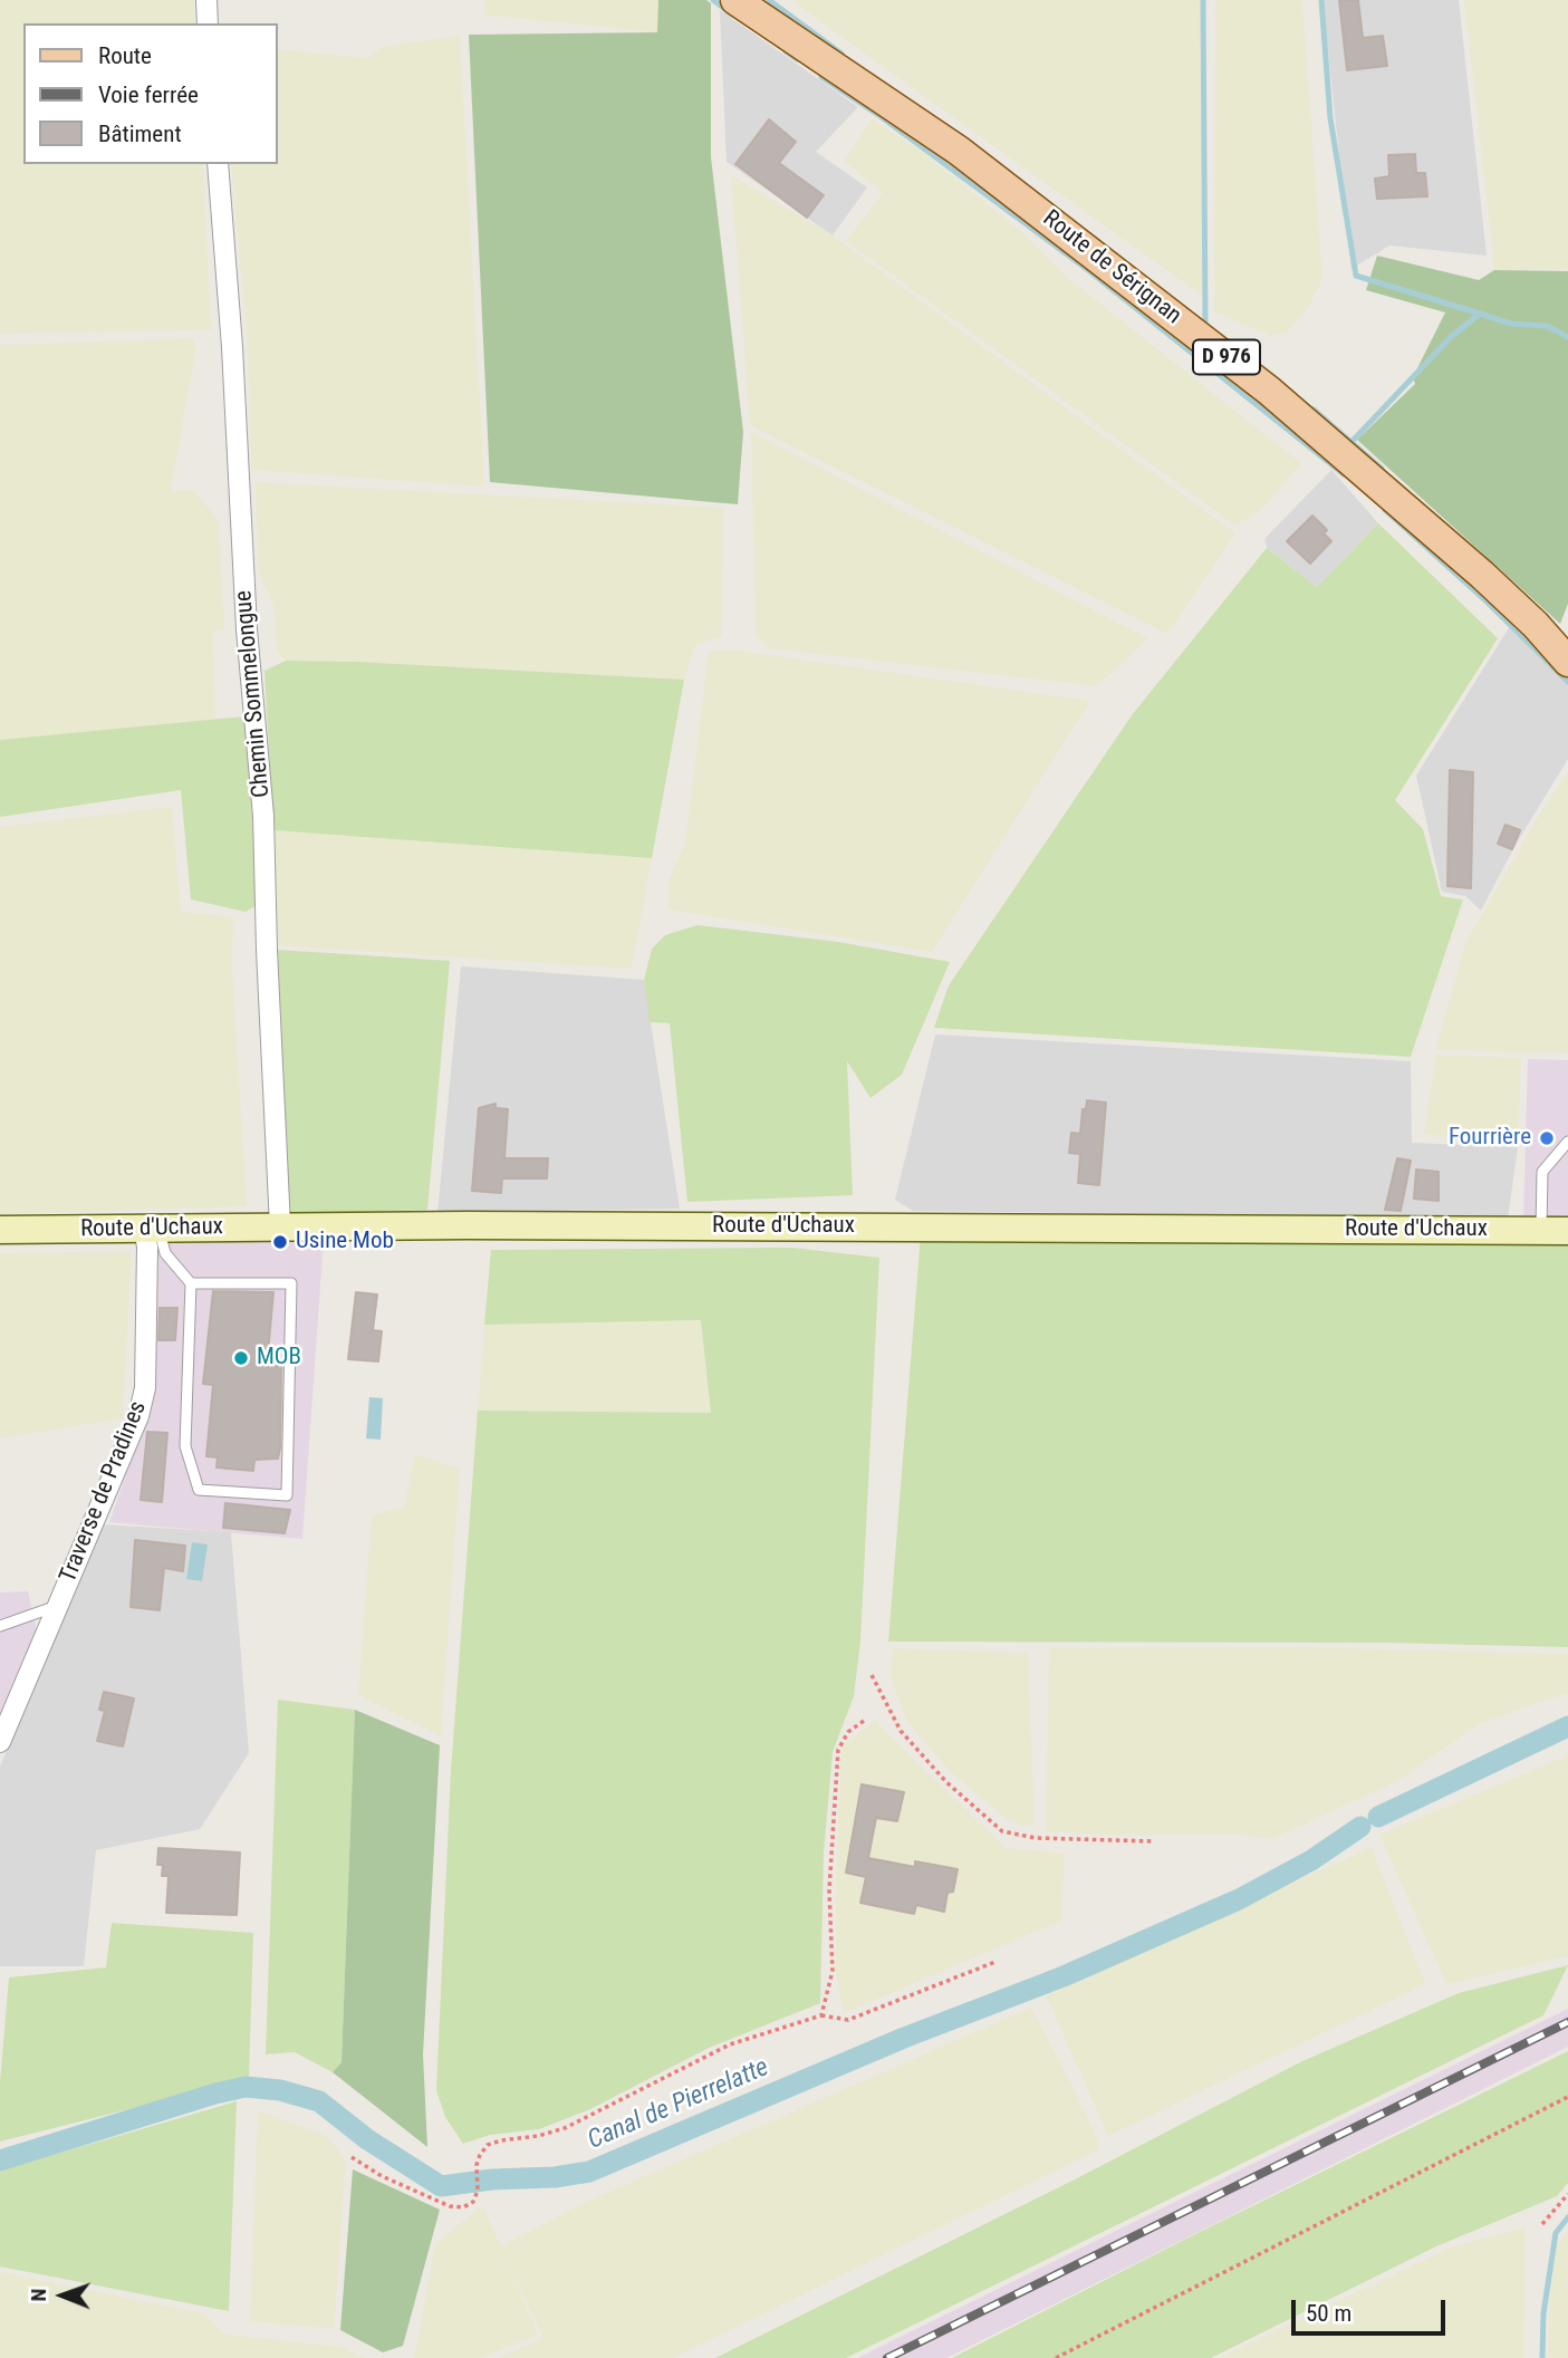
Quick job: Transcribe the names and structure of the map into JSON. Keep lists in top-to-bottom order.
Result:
{
  "streets": {
    "main road": ["Route de Sérignan", "D 976", "Route d'Uchaux"],
    "street": ["Chemin Sommelongue", "Traverse de Pradines"]
  },
  "crossings": [
    ["Chemin Sommelongue", "Route d'Uchaux"],
    ["Route d'Uchaux", "Traverse de Pradines"]
  ],
  "water": ["Canal de Pierrelatte"],
  "places": ["Fourrière", "Usine Mob", "MOB"],
  "legend": ["Route", "Voie ferrée", "Bâtiment"],
  "scale_bar": "50 m",
  "north": "left"
}
